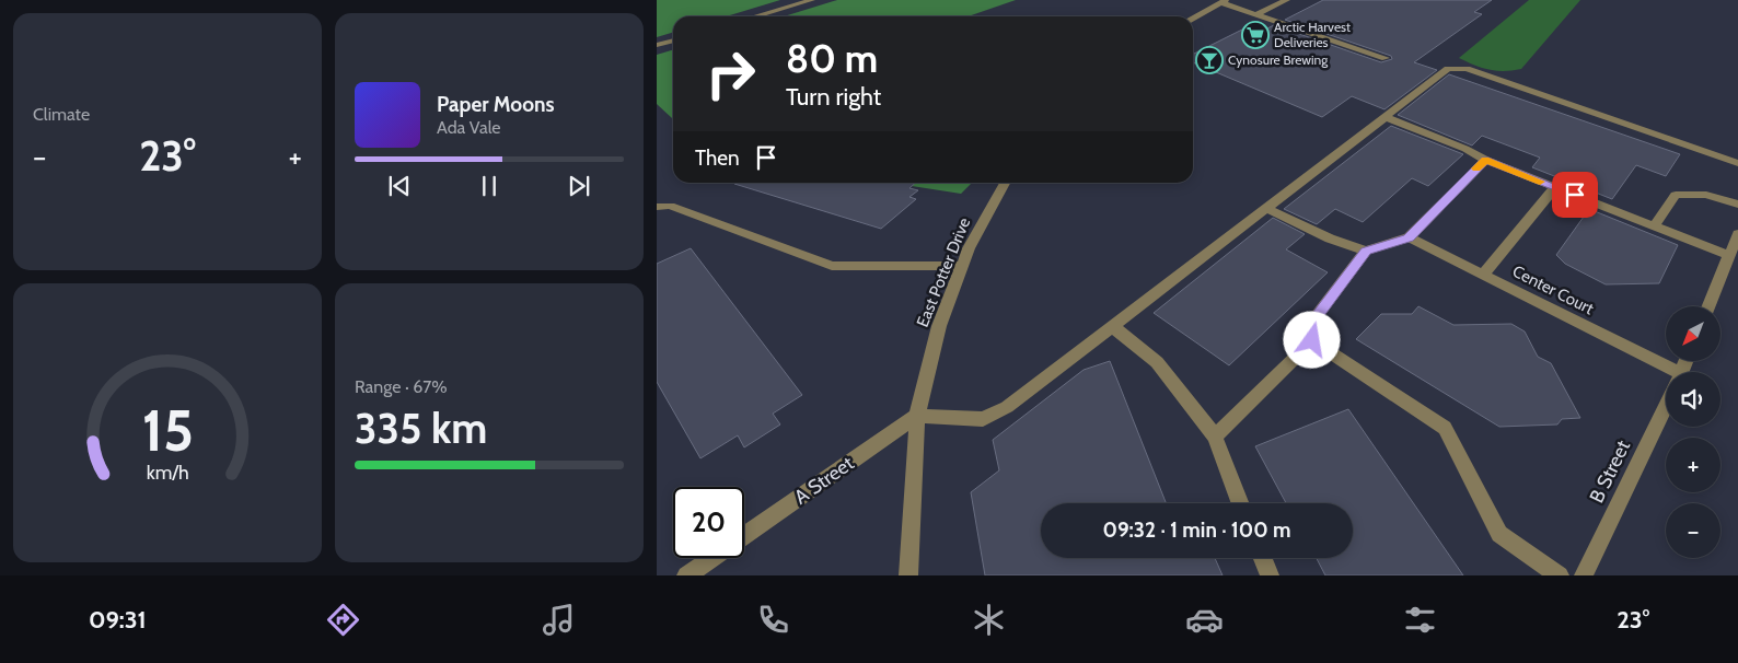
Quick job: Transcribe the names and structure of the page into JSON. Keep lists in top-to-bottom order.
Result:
{
  "streets": {
    "street": [
      "East Potter Drive",
      "Center Court",
      "B Street",
      "A Street"
    ]
  },
  "crossings": [
    ["East Potter Drive", "A Street"]
  ],
  "places": {
    "supermarket": ["Arctic Harvest Deliveries"],
    "bar": ["Cynosure Brewing"]
  },
  "north": "bottom left",
  "page": {
    "tile": [
      "Climate",
      ["Range · 67%", "335 km"]
    ],
    "turn": ["80 m", "Turn right"],
    "song": ["Paper Moons", "Ada Vale"],
    "then": "Then",
    "heat": ["−", "23°", "+"],
    "map_buttons": ["+", "−"],
    "limit": "20",
    "trip": "09:32 · 1 min · 100 m",
    "tabs": ["09:31", "23°"],
    "gauge": ["15", "km/h"]
  }
}
